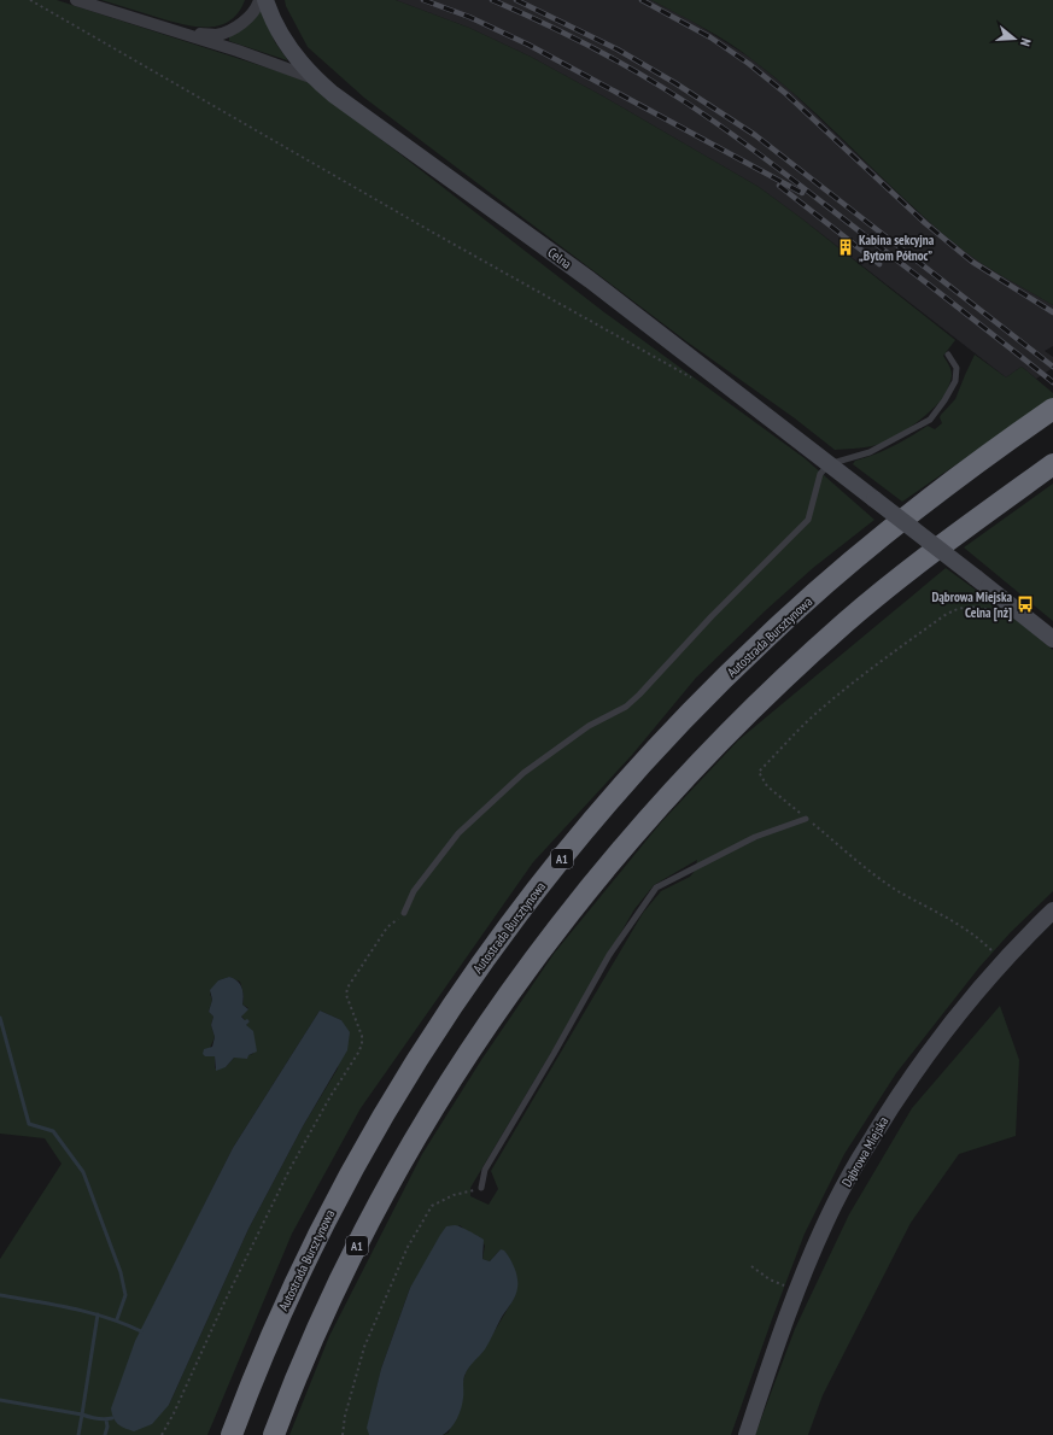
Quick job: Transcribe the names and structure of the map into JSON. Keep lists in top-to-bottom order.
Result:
{
  "streets": {
    "highway": ["Autostrada Bursztynowa", "A1"],
    "street": ["Celna", "Dąbrowa Miejska"]
  },
  "places": {
    "building": ["Kabina sekcyjna „Bytom Północ”"],
    "bus stop": ["Dąbrowa Miejska Celna [nż]"]
  },
  "north": "right"
}
